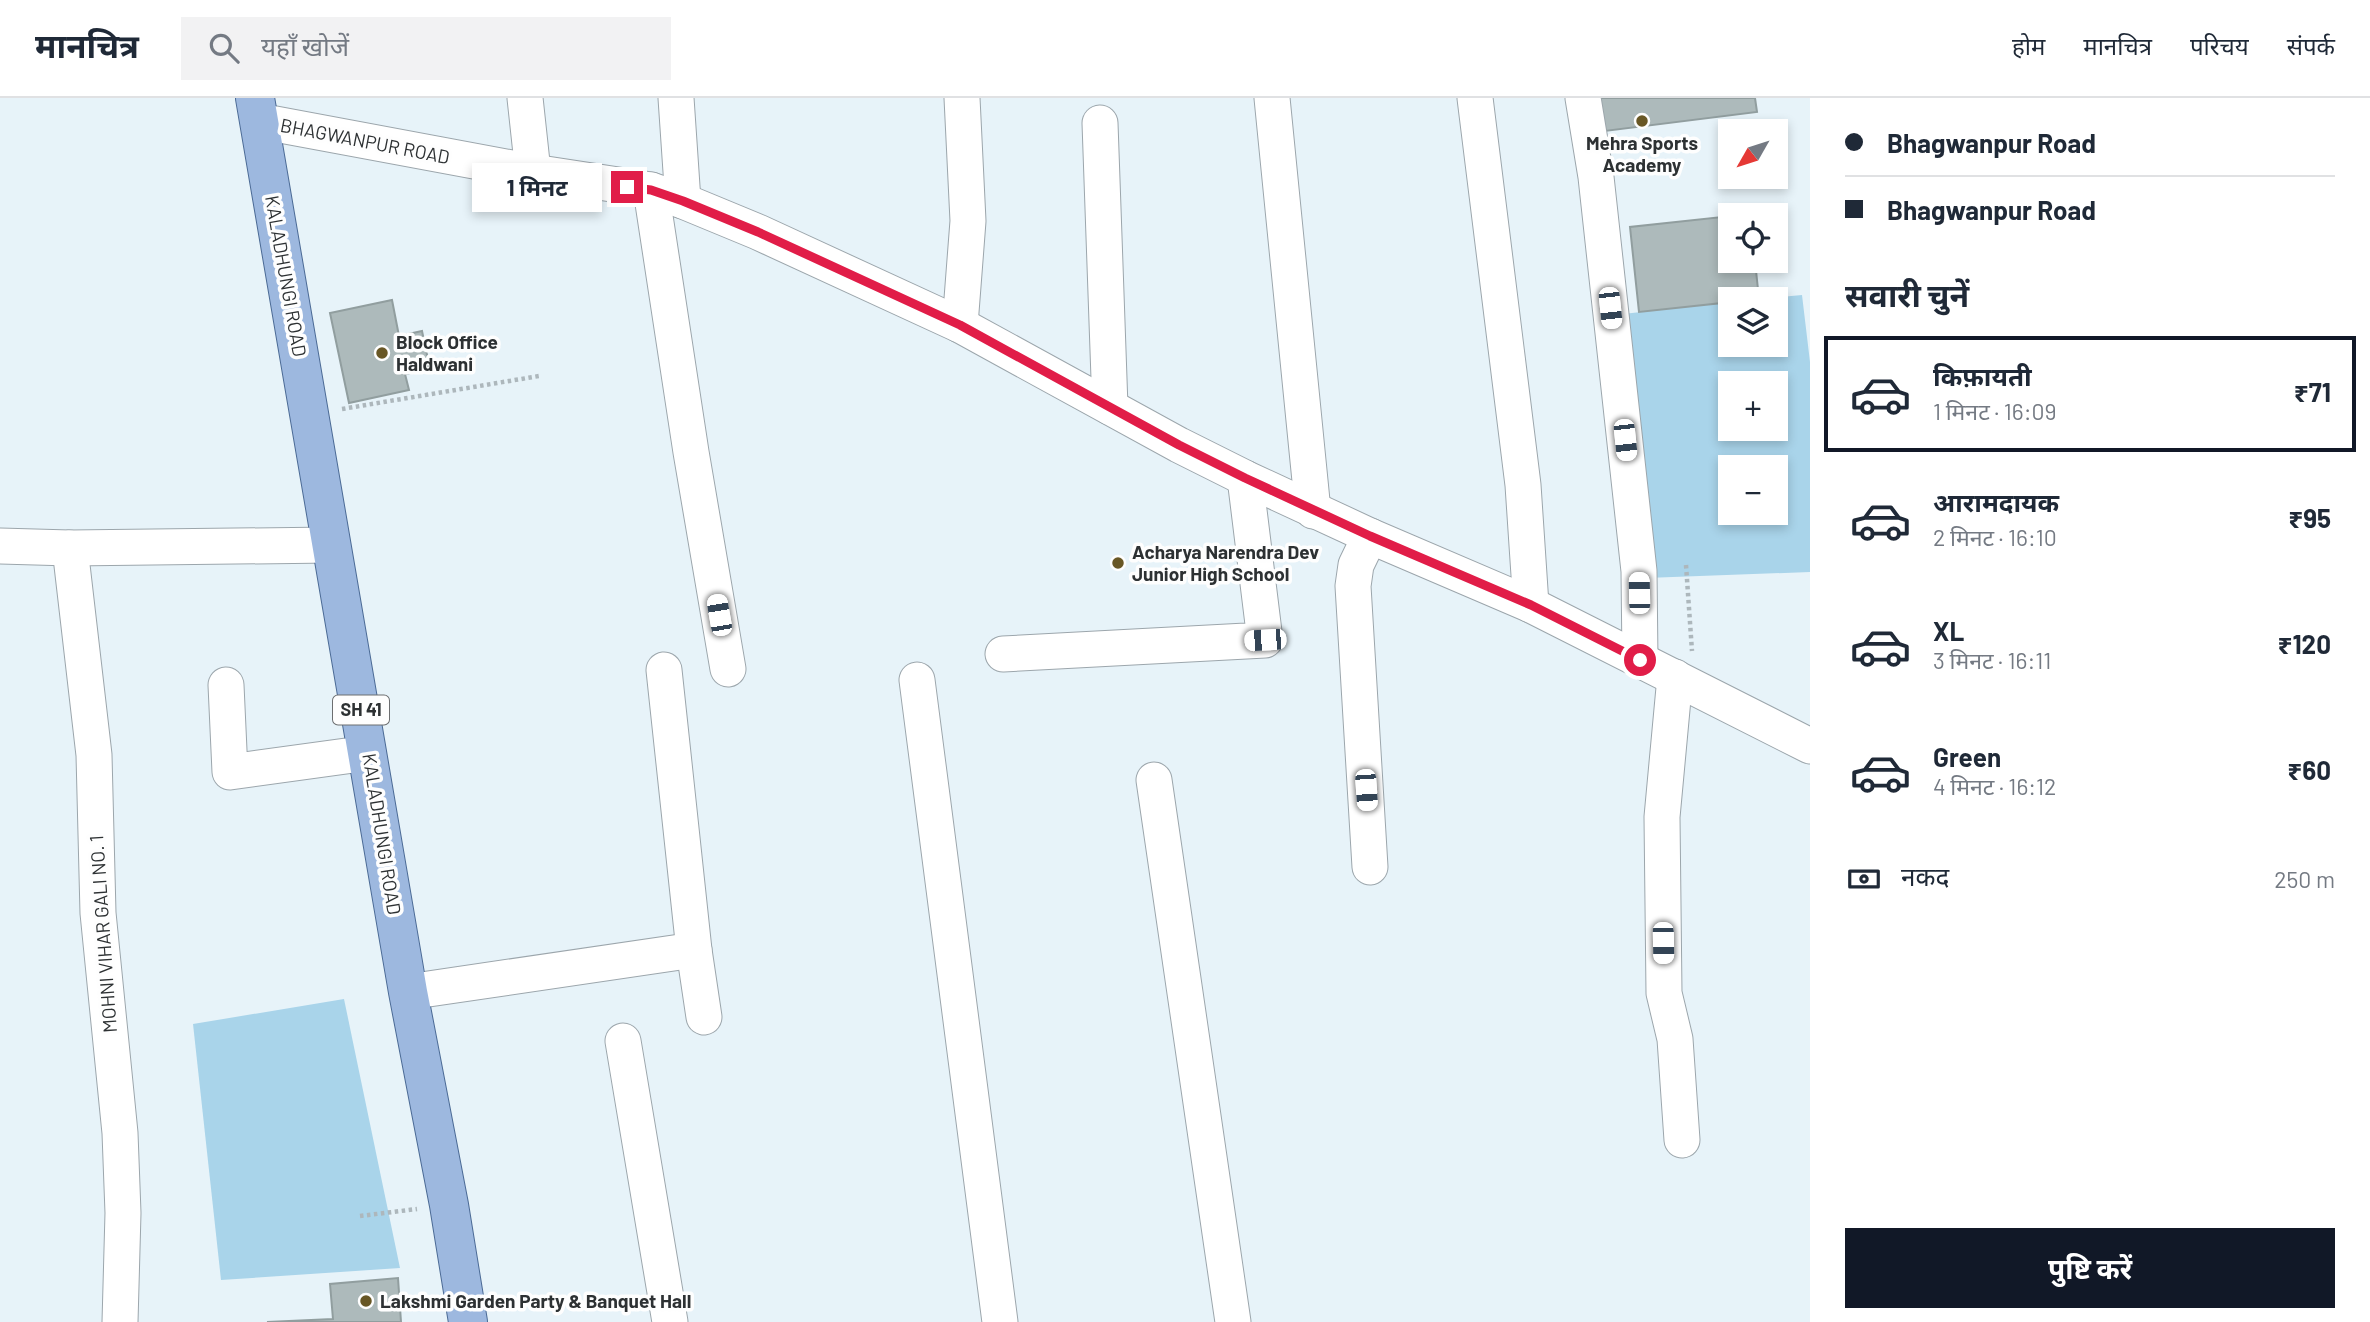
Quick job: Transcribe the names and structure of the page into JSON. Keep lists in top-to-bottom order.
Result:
{
  "streets": {
    "main road": ["KALADHUNGI ROAD", "SH 41"],
    "street": ["BHAGWANPUR ROAD", "MOHNI VIHAR GALI NO. 1"]
  },
  "crossings": [
    ["BHAGWANPUR ROAD", "KALADHUNGI ROAD"]
  ],
  "places": [
    "Mehra Sports Academy",
    "Block Office Haldwani",
    "Acharya Narendra Dev Junior High School",
    "Lakshmi Garden Party & Banquet Hall"
  ],
  "north": "bottom left",
  "page": {
    "header": "मानचित्र",
    "search": "यहाँ खोजें",
    "nav": [
      "होम",
      "मानचित्र",
      "परिचय",
      "संपर्क"
    ],
    "banner": ["Bhagwanpur Road", "Bhagwanpur Road"],
    "map_buttons": ["+", "−"],
    "bubble": "1 मिनट",
    "heading": "सवारी चुनें",
    "list": [
      {
        "name": "किफ़ायती",
        "note": "1 मिनट · 16:09",
        "value": "₹71"
      },
      {
        "name": "आरामदायक",
        "note": "2 मिनट · 16:10",
        "value": "₹95"
      },
      {
        "name": "XL",
        "note": "3 मिनट · 16:11",
        "value": "₹120"
      },
      {
        "name": "Green",
        "note": "4 मिनट · 16:12",
        "value": "₹60"
      }
    ],
    "pay": ["नकद", "250 m"],
    "buttons": "पुष्टि करें"
  }
}
